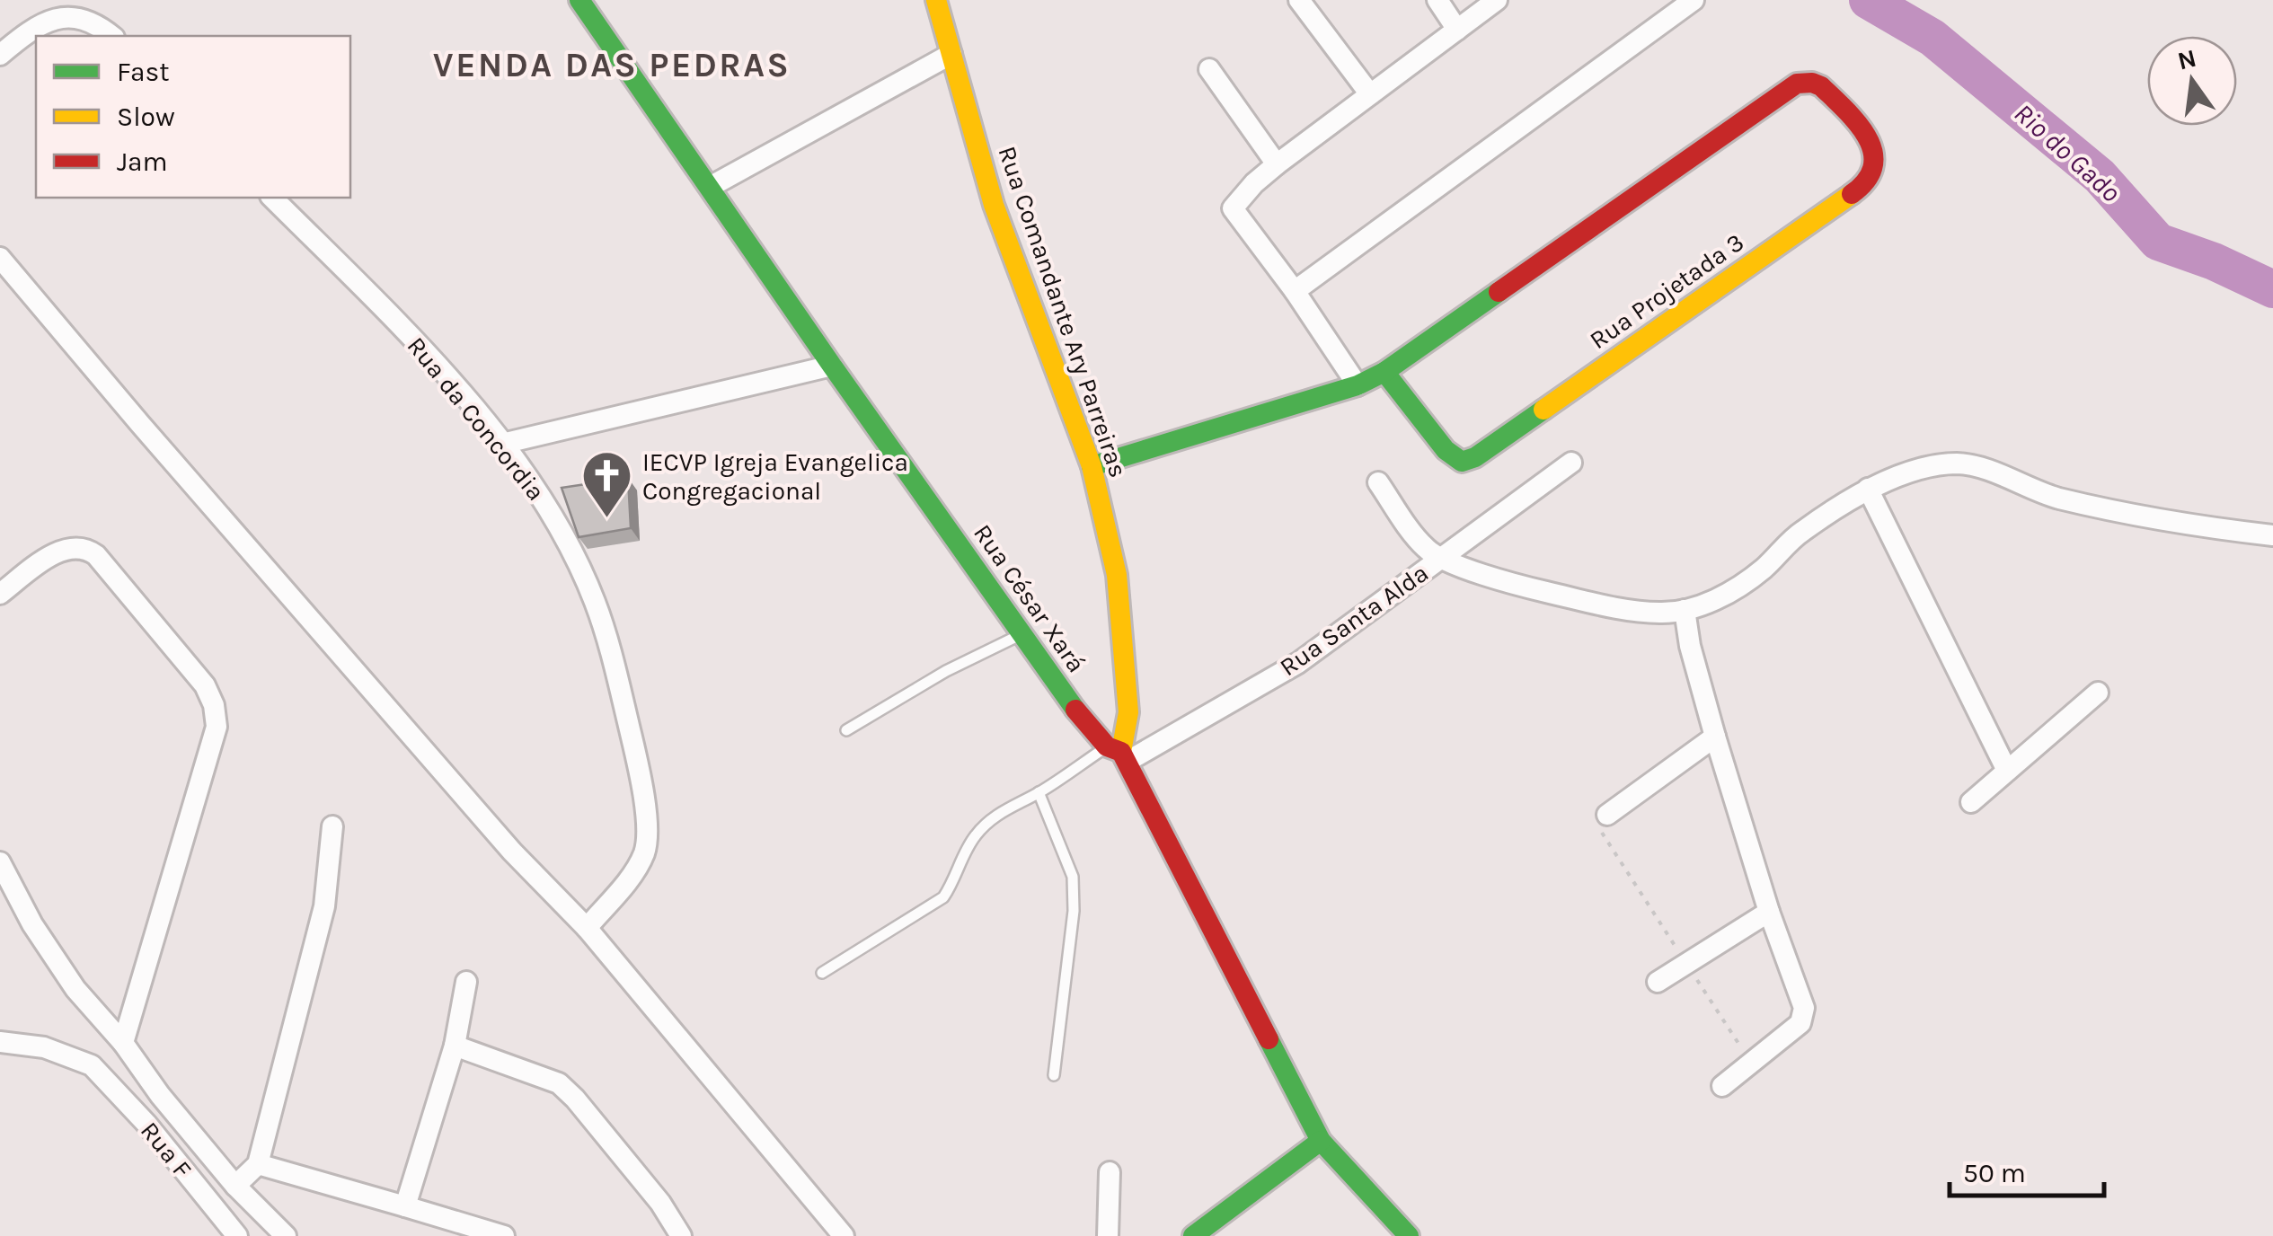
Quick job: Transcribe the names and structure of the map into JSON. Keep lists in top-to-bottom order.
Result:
{
  "streets": {
    "main road": ["Rua Projetada 3", "Rua Comandante Ary Parreiras", "Rua César Xará"],
    "street": ["Rua da Concordia", "Rua Santa Alda", "Rua F"]
  },
  "crossings": [
    ["Rua Comandante Ary Parreiras", "Rua César Xará"],
    ["Rua Comandante Ary Parreiras", "Rua Santa Alda"],
    ["Rua César Xará", "Rua Santa Alda"]
  ],
  "districts": ["VENDA DAS PEDRAS"],
  "water": ["Rio do Gado"],
  "places": {
    "church": ["IECVP Igreja Evangelica Congregacional"]
  },
  "legend": ["Fast", "Slow", "Jam"],
  "scale_bar": "50 m",
  "north": "top"
}
